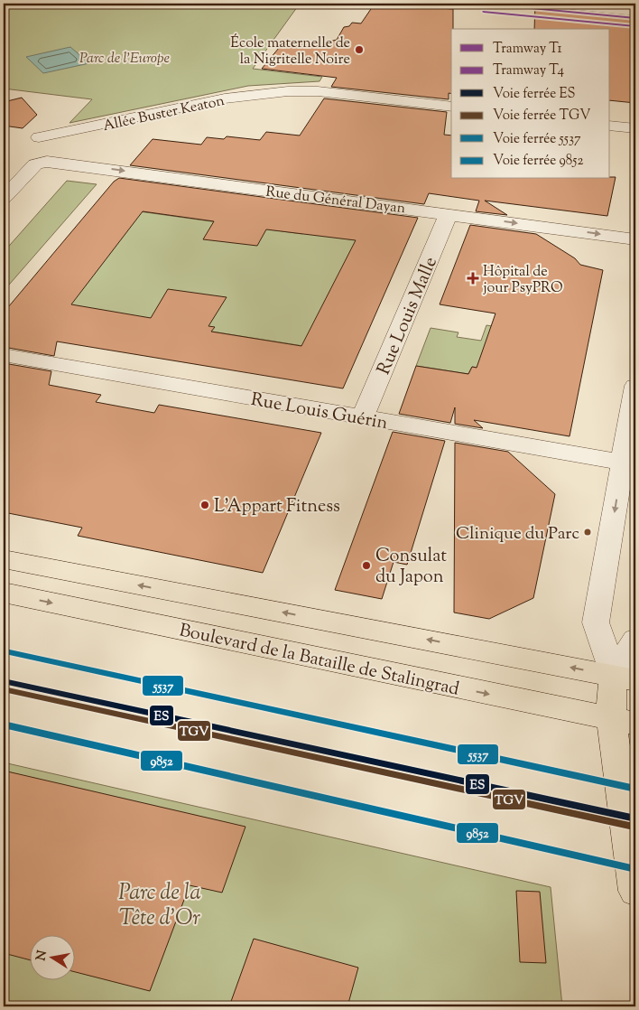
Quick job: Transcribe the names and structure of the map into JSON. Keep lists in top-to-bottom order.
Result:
{
  "streets": {
    "main road": ["Boulevard de la Bataille de Stalingrad"],
    "street": [
      "Allée Buster Keaton",
      "Rue du Général Dayan",
      "Rue Louis Malle",
      "Rue Louis Guérin"
    ]
  },
  "crossings": [
    ["Rue du Général Dayan", "Rue Louis Malle"],
    ["Rue Louis Malle", "Rue Louis Guérin"]
  ],
  "one_way": ["Rue du Général Dayan"],
  "parks": ["Parc de l'Europe", "Parc de la Tête d'Or"],
  "places": {
    "other": [
      "École maternelle de la Nigritelle Noire",
      "L'Appart Fitness",
      "Clinique du Parc",
      "Consulat du Japon"
    ],
    "health": ["Hôpital de jour PsyPRO"]
  },
  "lines": [
    "tram line T1",
    "tram line T4",
    "rail line 5537",
    "rail line ES",
    "rail line TGV",
    "rail line 9852"
  ],
  "legend": [
    "Tramway T1",
    "Tramway T4",
    "Voie ferrée ES",
    "Voie ferrée TGV",
    "Voie ferrée 5537",
    "Voie ferrée 9852"
  ],
  "north": "left"
}
